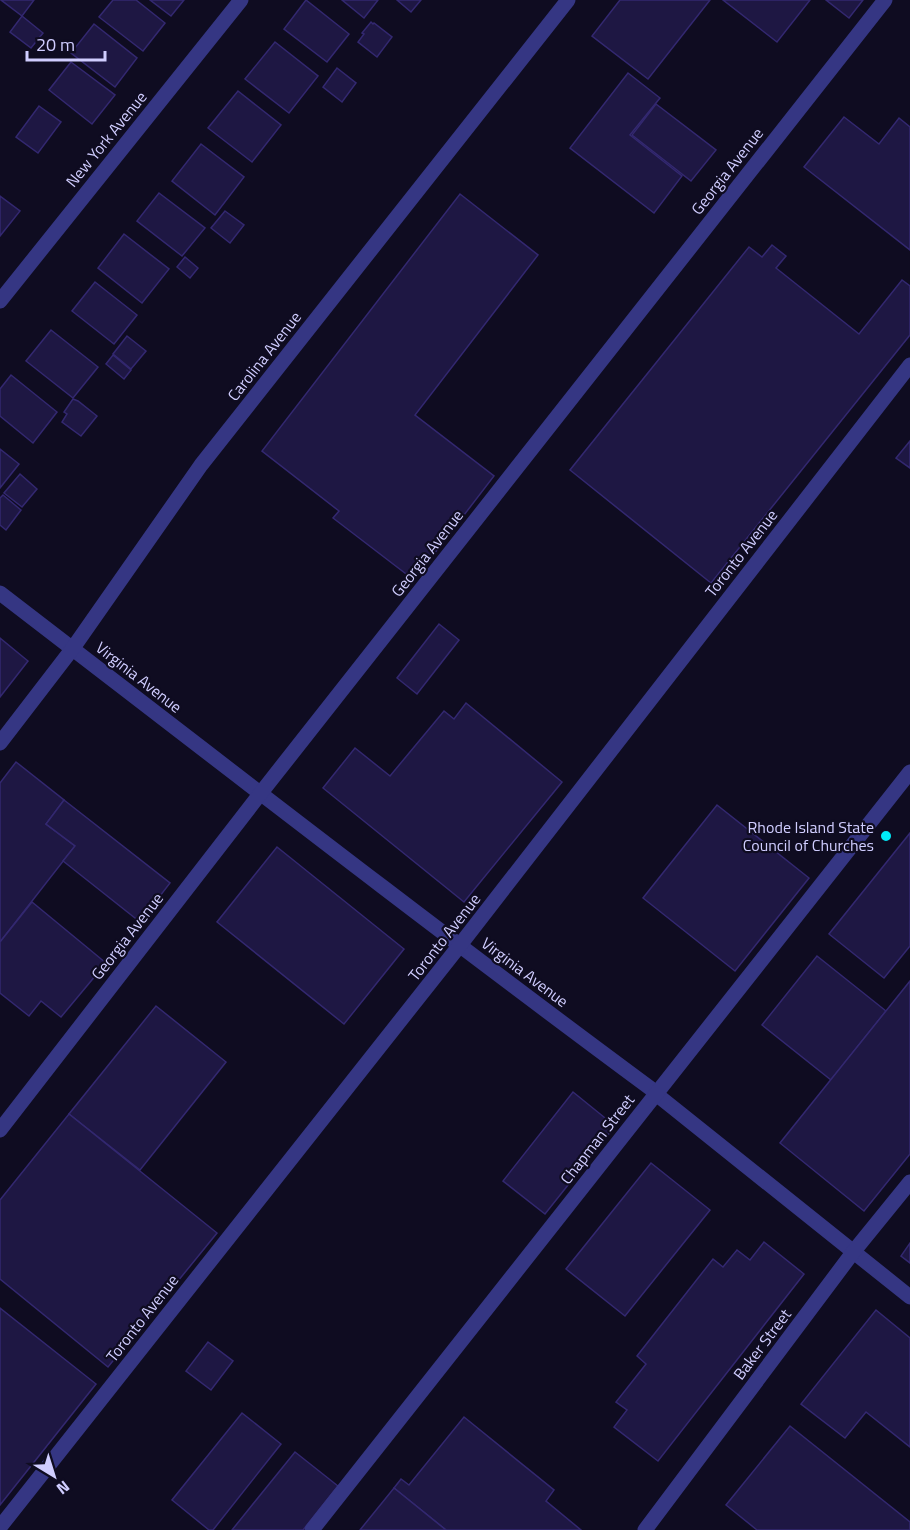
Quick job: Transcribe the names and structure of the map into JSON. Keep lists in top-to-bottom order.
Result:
{
  "streets": {
    "street": [
      "New York Avenue",
      "Georgia Avenue",
      "Carolina Avenue",
      "Toronto Avenue",
      "Virginia Avenue",
      "Chapman Street",
      "Baker Street"
    ]
  },
  "crossings": [
    ["Georgia Avenue", "Virginia Avenue"],
    ["Carolina Avenue", "Virginia Avenue"],
    ["Toronto Avenue", "Virginia Avenue"],
    ["Virginia Avenue", "Chapman Street"],
    ["Virginia Avenue", "Baker Street"]
  ],
  "places": ["Rhode Island State Council of Churches"],
  "scale_bar": "20 m",
  "north": "bottom right"
}
